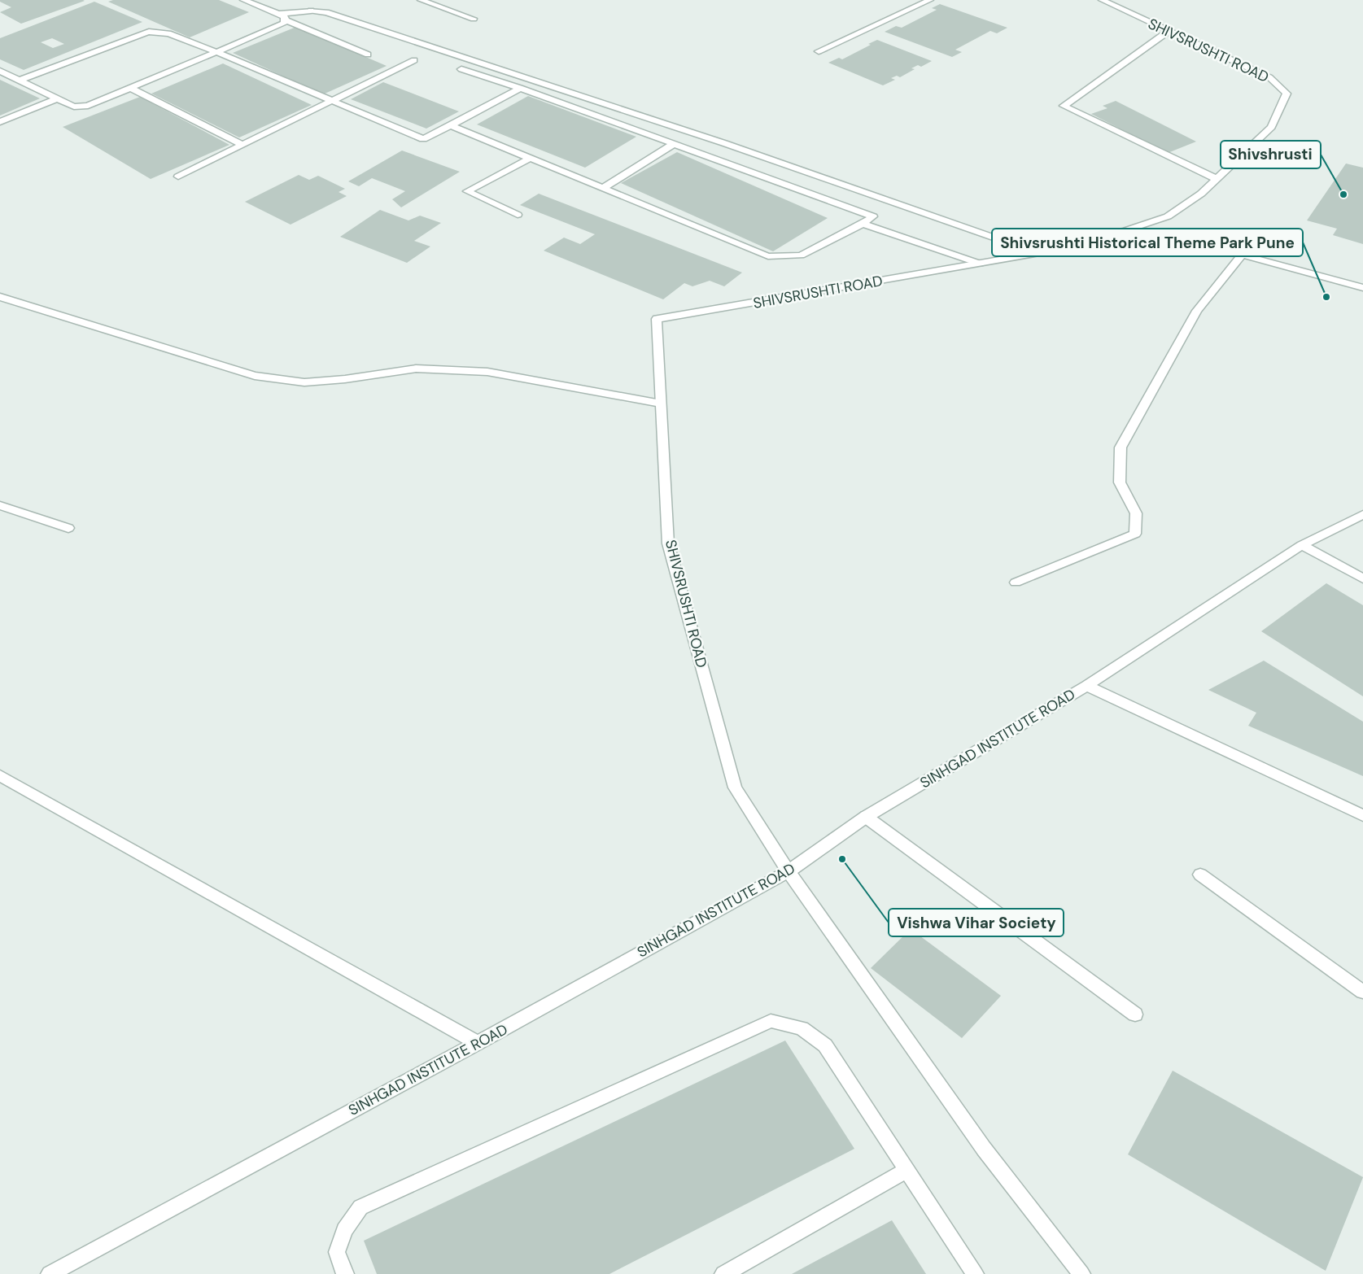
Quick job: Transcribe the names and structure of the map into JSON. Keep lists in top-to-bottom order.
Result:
{
  "streets": {
    "street": ["SHIVSRUSHTI ROAD", "SINHGAD INSTITUTE ROAD"]
  },
  "crossings": [
    ["SHIVSRUSHTI ROAD", "SINHGAD INSTITUTE ROAD"]
  ],
  "places": ["Shivshrusti", "Shivsrushti Historical Theme Park Pune", "Vishwa Vihar Society"]
}
